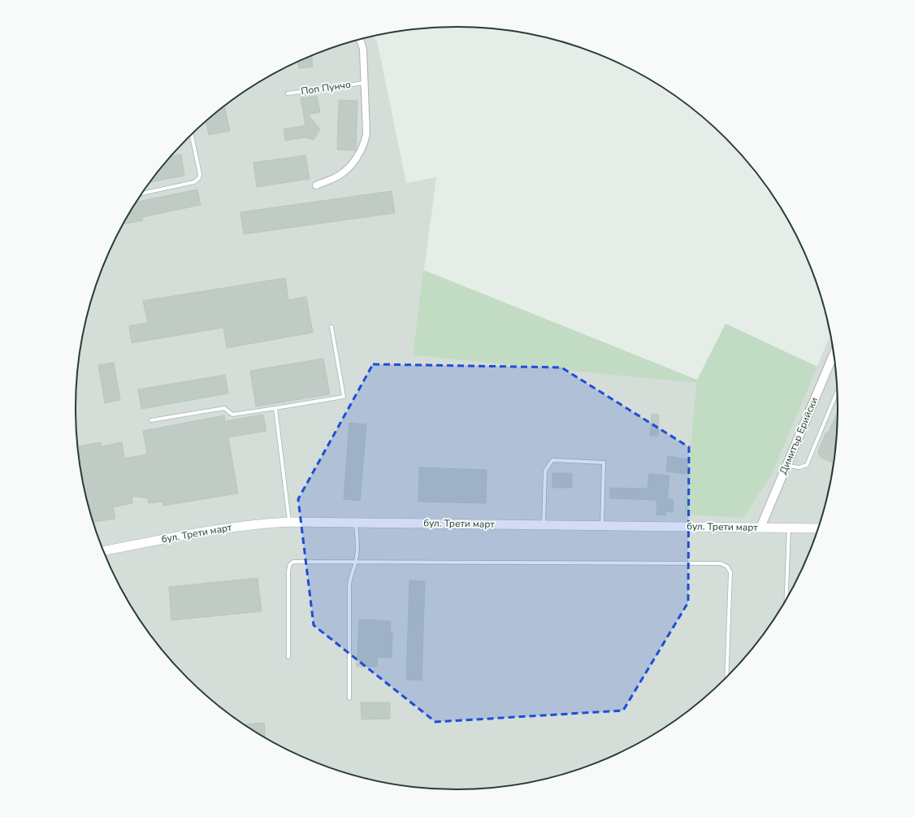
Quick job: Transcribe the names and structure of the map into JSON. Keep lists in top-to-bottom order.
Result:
{
  "streets": {
    "main road": ["бул. Трети март"],
    "street": ["Димитър Ерийски"],
    "lane": ["Поп Пунчо"]
  },
  "crossings": [
    ["Димитър Ерийски", "бул. Трети март"]
  ]
}
